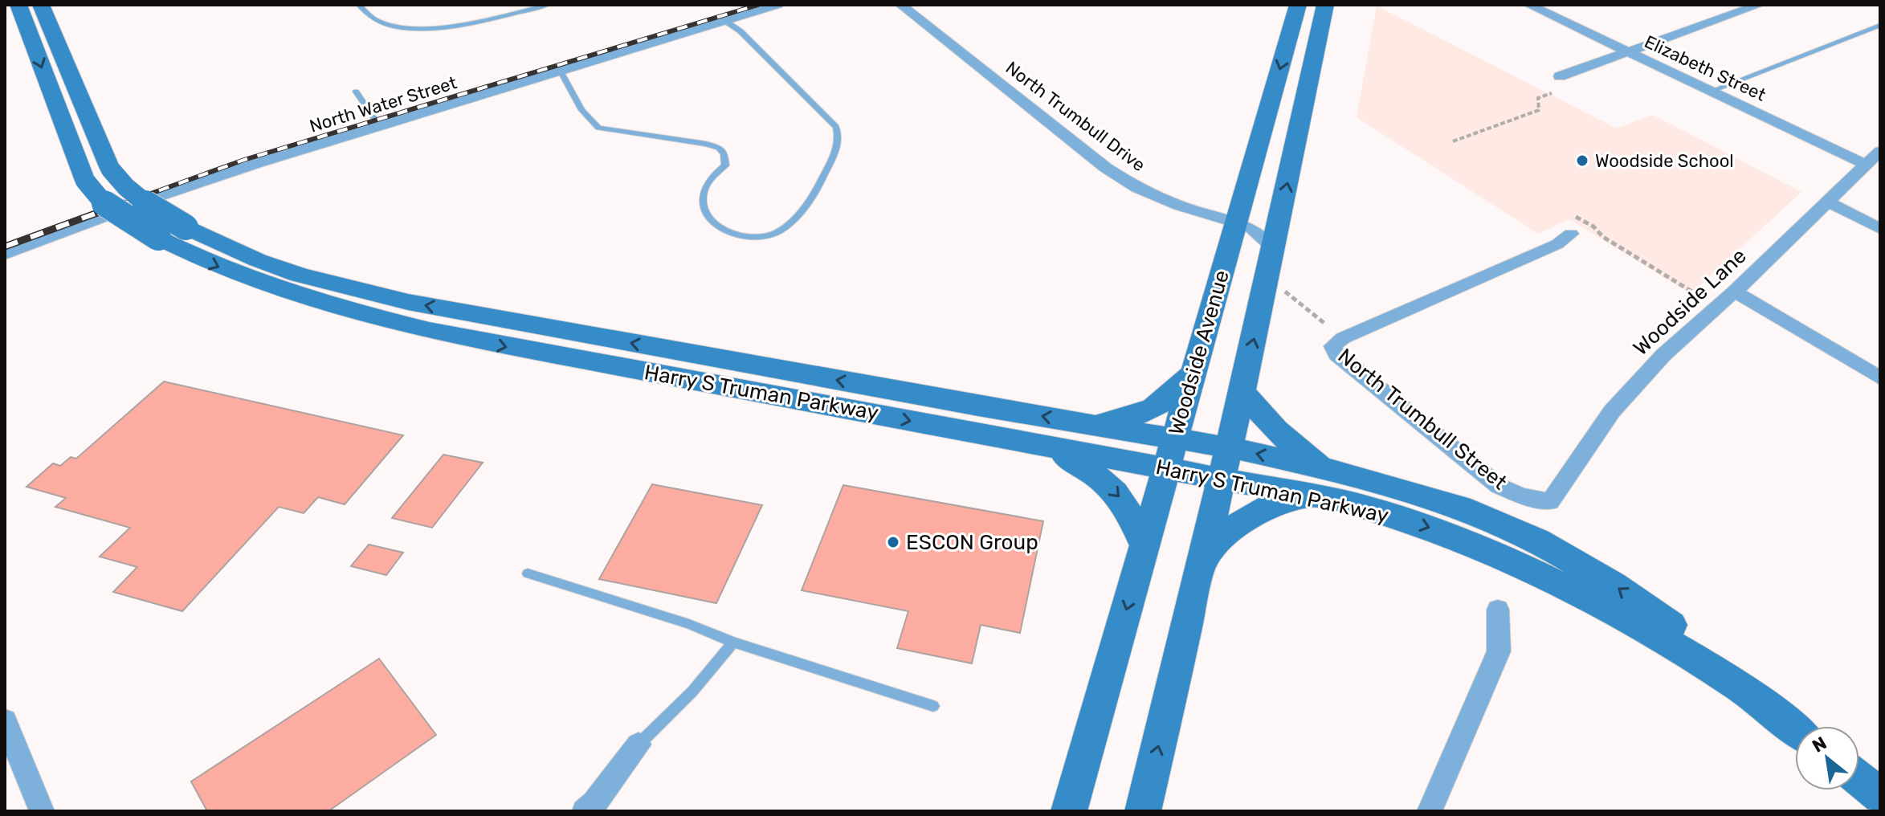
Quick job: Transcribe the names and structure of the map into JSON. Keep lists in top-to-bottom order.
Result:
{
  "streets": {
    "main road": ["Woodside Avenue", "Harry S Truman Parkway"],
    "street": [
      "Elizabeth Street",
      "North Water Street",
      "North Trumbull Drive",
      "Woodside Lane",
      "North Trumbull Street"
    ]
  },
  "crossings": [
    ["Elizabeth Street", "Woodside Lane"],
    ["North Trumbull Drive", "Woodside Avenue"],
    ["Woodside Lane", "North Trumbull Street"],
    ["Woodside Avenue", "Harry S Truman Parkway"]
  ],
  "places": ["Woodside School", "ESCON Group"],
  "north": "top left"
}
